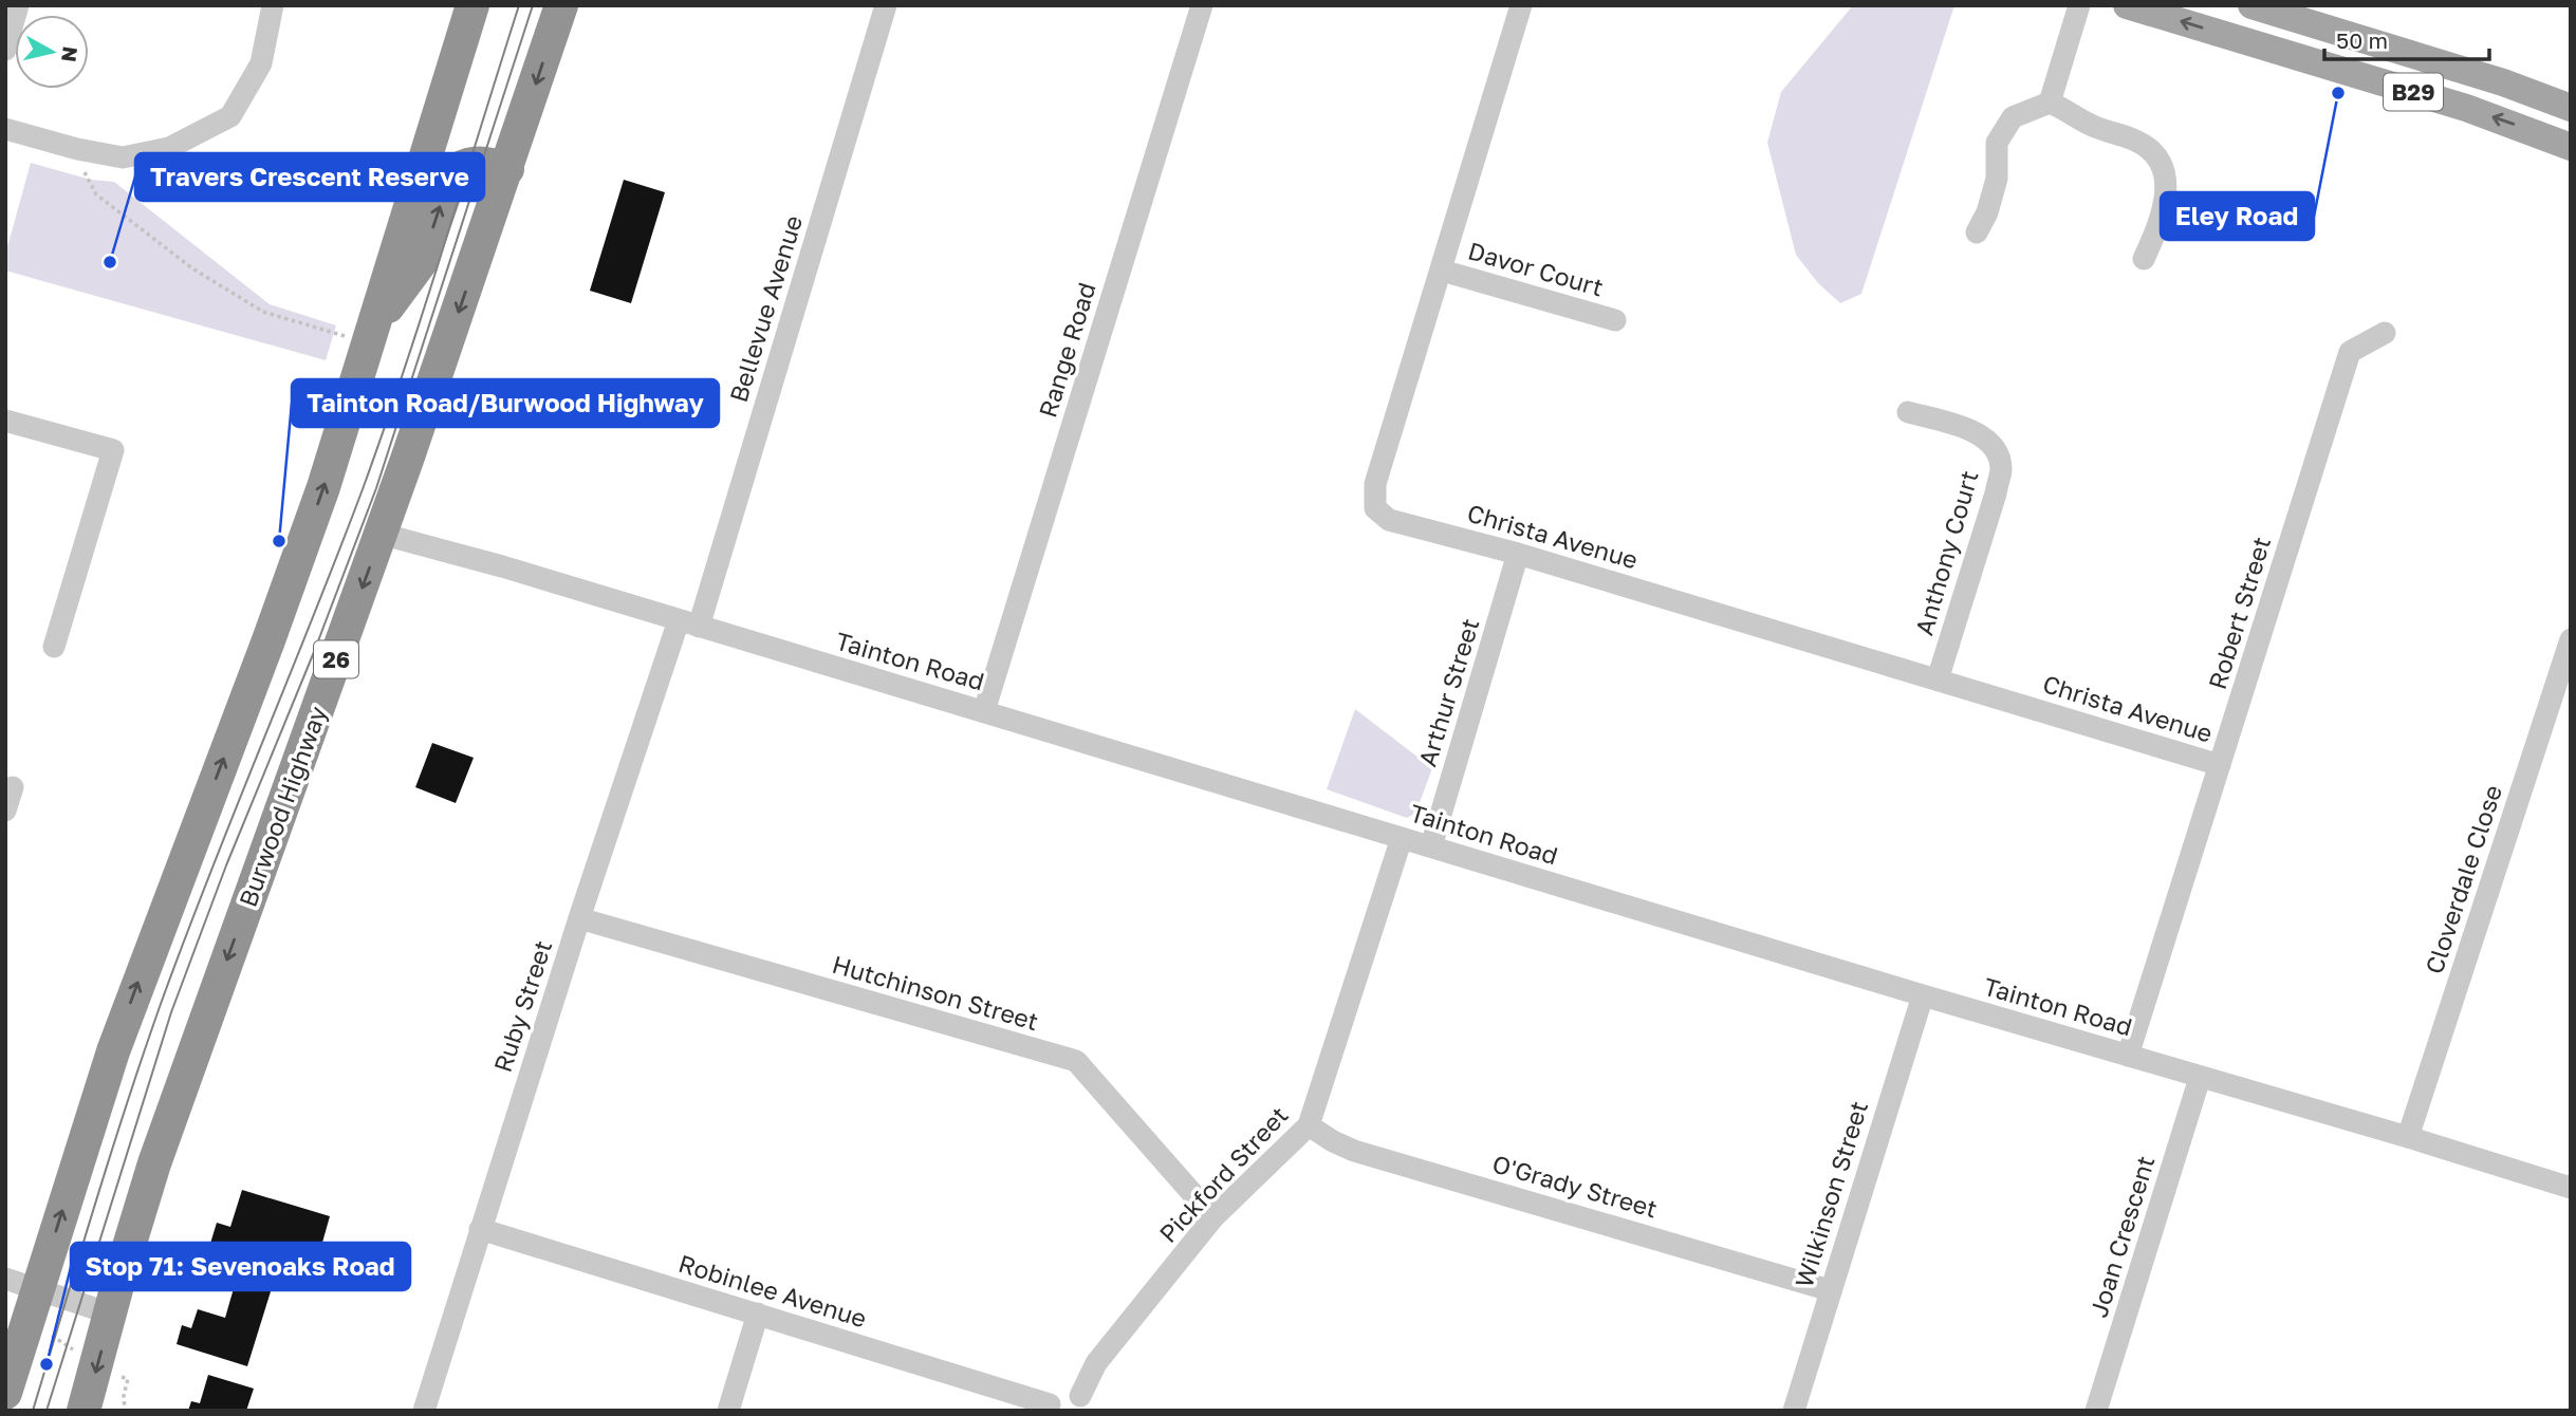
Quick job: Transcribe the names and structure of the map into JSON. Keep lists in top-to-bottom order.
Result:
{
  "streets": {
    "highway": ["26", "Burwood Highway"],
    "main road": ["B29"],
    "street": [
      "Davor Court",
      "Bellevue Avenue",
      "Range Road",
      "Christa Avenue",
      "Anthony Court",
      "Robert Street",
      "Tainton Road",
      "Arthur Street",
      "Cloverdale Close",
      "Hutchinson Street",
      "Ruby Street",
      "Pickford Street",
      "O'Grady Street",
      "Wilkinson Street",
      "Joan Crescent",
      "Robinlee Avenue"
    ]
  },
  "crossings": [
    ["Davor Court", "Christa Avenue"],
    ["Bellevue Avenue", "Tainton Road"],
    ["Bellevue Avenue", "Ruby Street"],
    ["Range Road", "Tainton Road"],
    ["Christa Avenue", "Anthony Court"],
    ["Christa Avenue", "Robert Street"],
    ["Christa Avenue", "Arthur Street"],
    ["Robert Street", "Tainton Road"],
    ["Tainton Road", "Arthur Street"],
    ["Tainton Road", "Burwood Highway"],
    ["Tainton Road", "Cloverdale Close"],
    ["Tainton Road", "Ruby Street"],
    ["Tainton Road", "Pickford Street"],
    ["Tainton Road", "Wilkinson Street"],
    ["Tainton Road", "Joan Crescent"],
    ["Hutchinson Street", "Ruby Street"],
    ["Hutchinson Street", "Pickford Street"],
    ["Ruby Street", "Robinlee Avenue"],
    ["Pickford Street", "O'Grady Street"],
    ["O'Grady Street", "Wilkinson Street"]
  ],
  "places": [
    "Eley Road",
    "Travers Crescent Reserve",
    "Tainton Road/Burwood Highway",
    "Stop 71: Sevenoaks Road"
  ],
  "scale_bar": "50 m",
  "north": "right"
}
